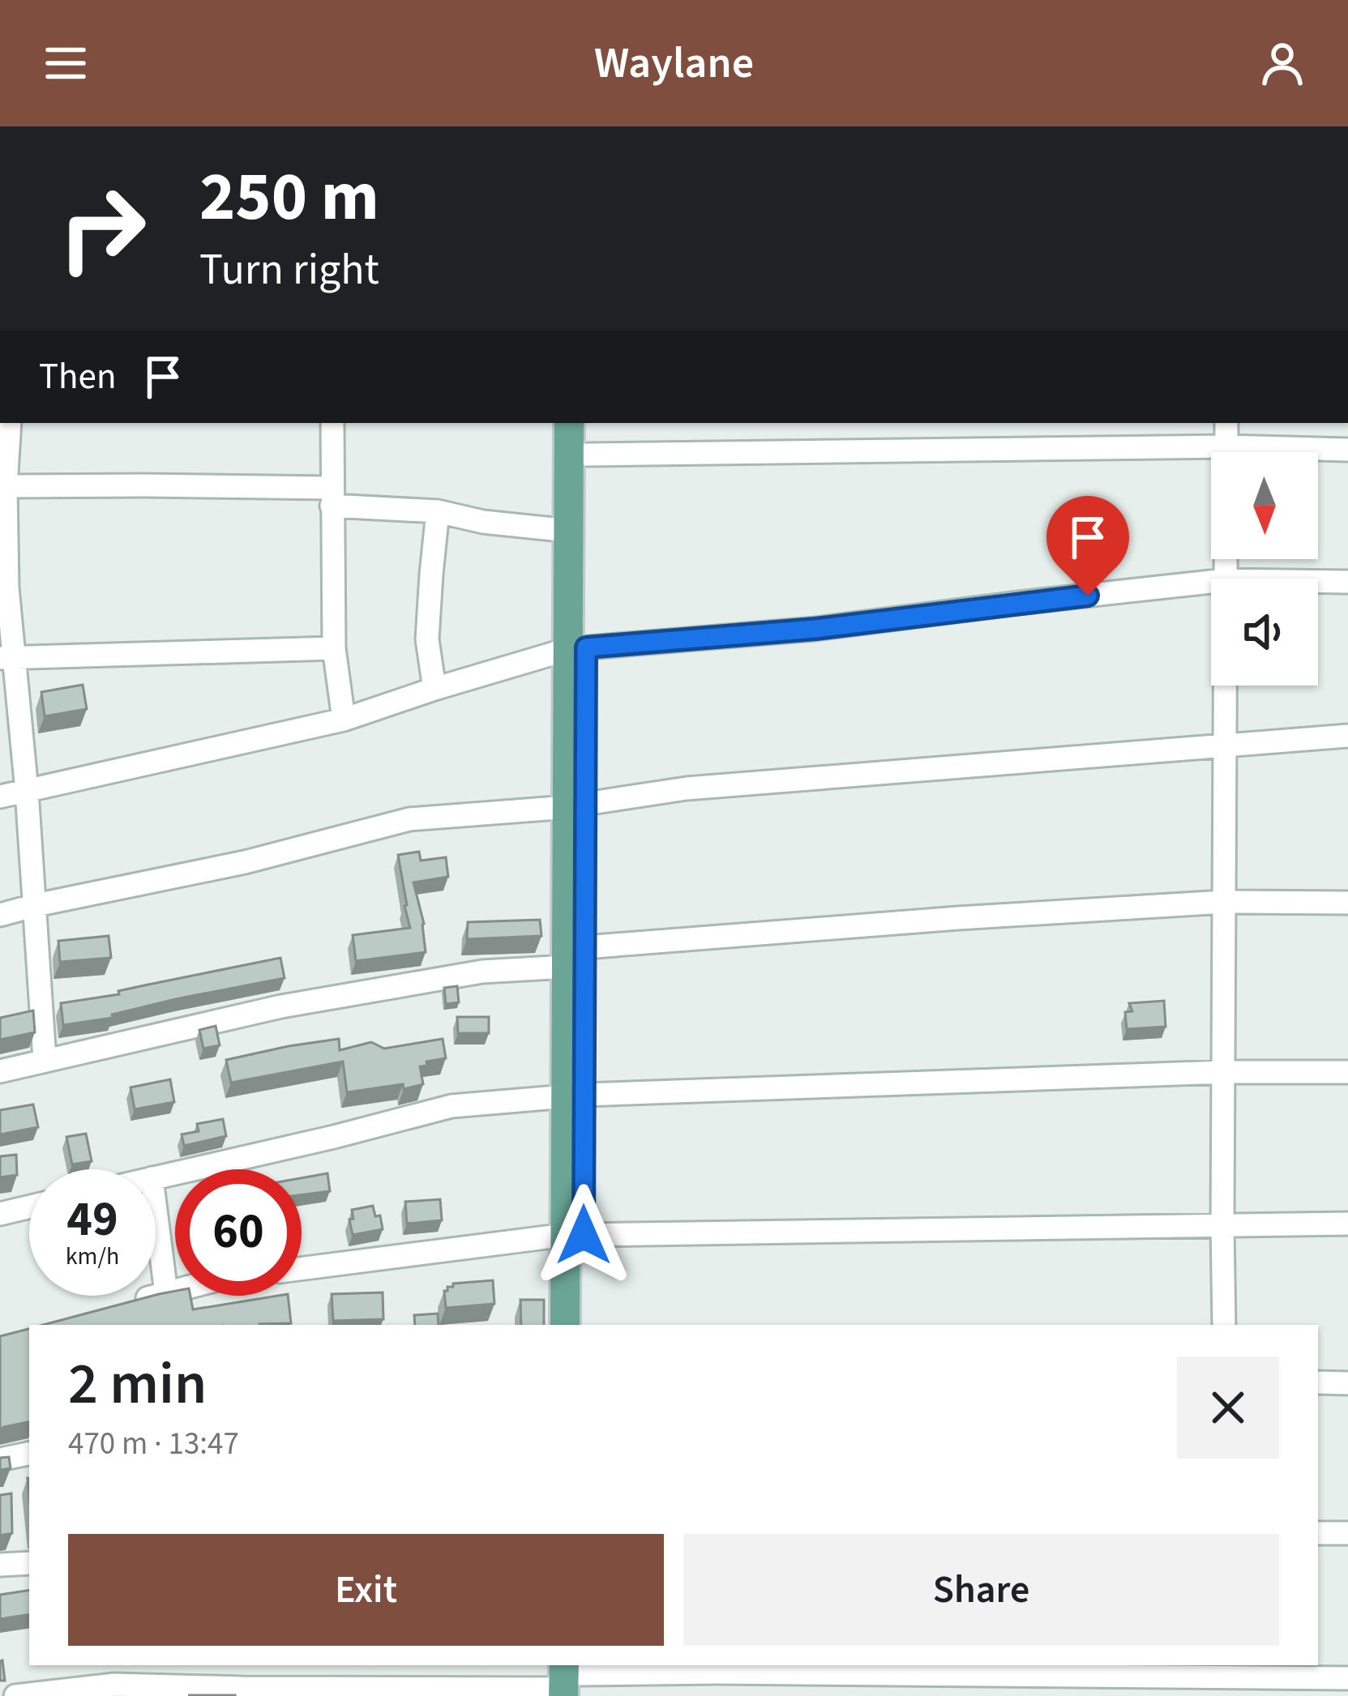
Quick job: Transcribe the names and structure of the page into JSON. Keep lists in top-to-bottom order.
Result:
{
  "north": "bottom",
  "page": {
    "header": "Waylane",
    "turn": ["250 m", "Turn right"],
    "then": "Then",
    "speed": "49 km/h",
    "limit": "60",
    "heading": ["2 min", "470 m · 13:47"],
    "buttons": ["Exit", "Share"]
  }
}
